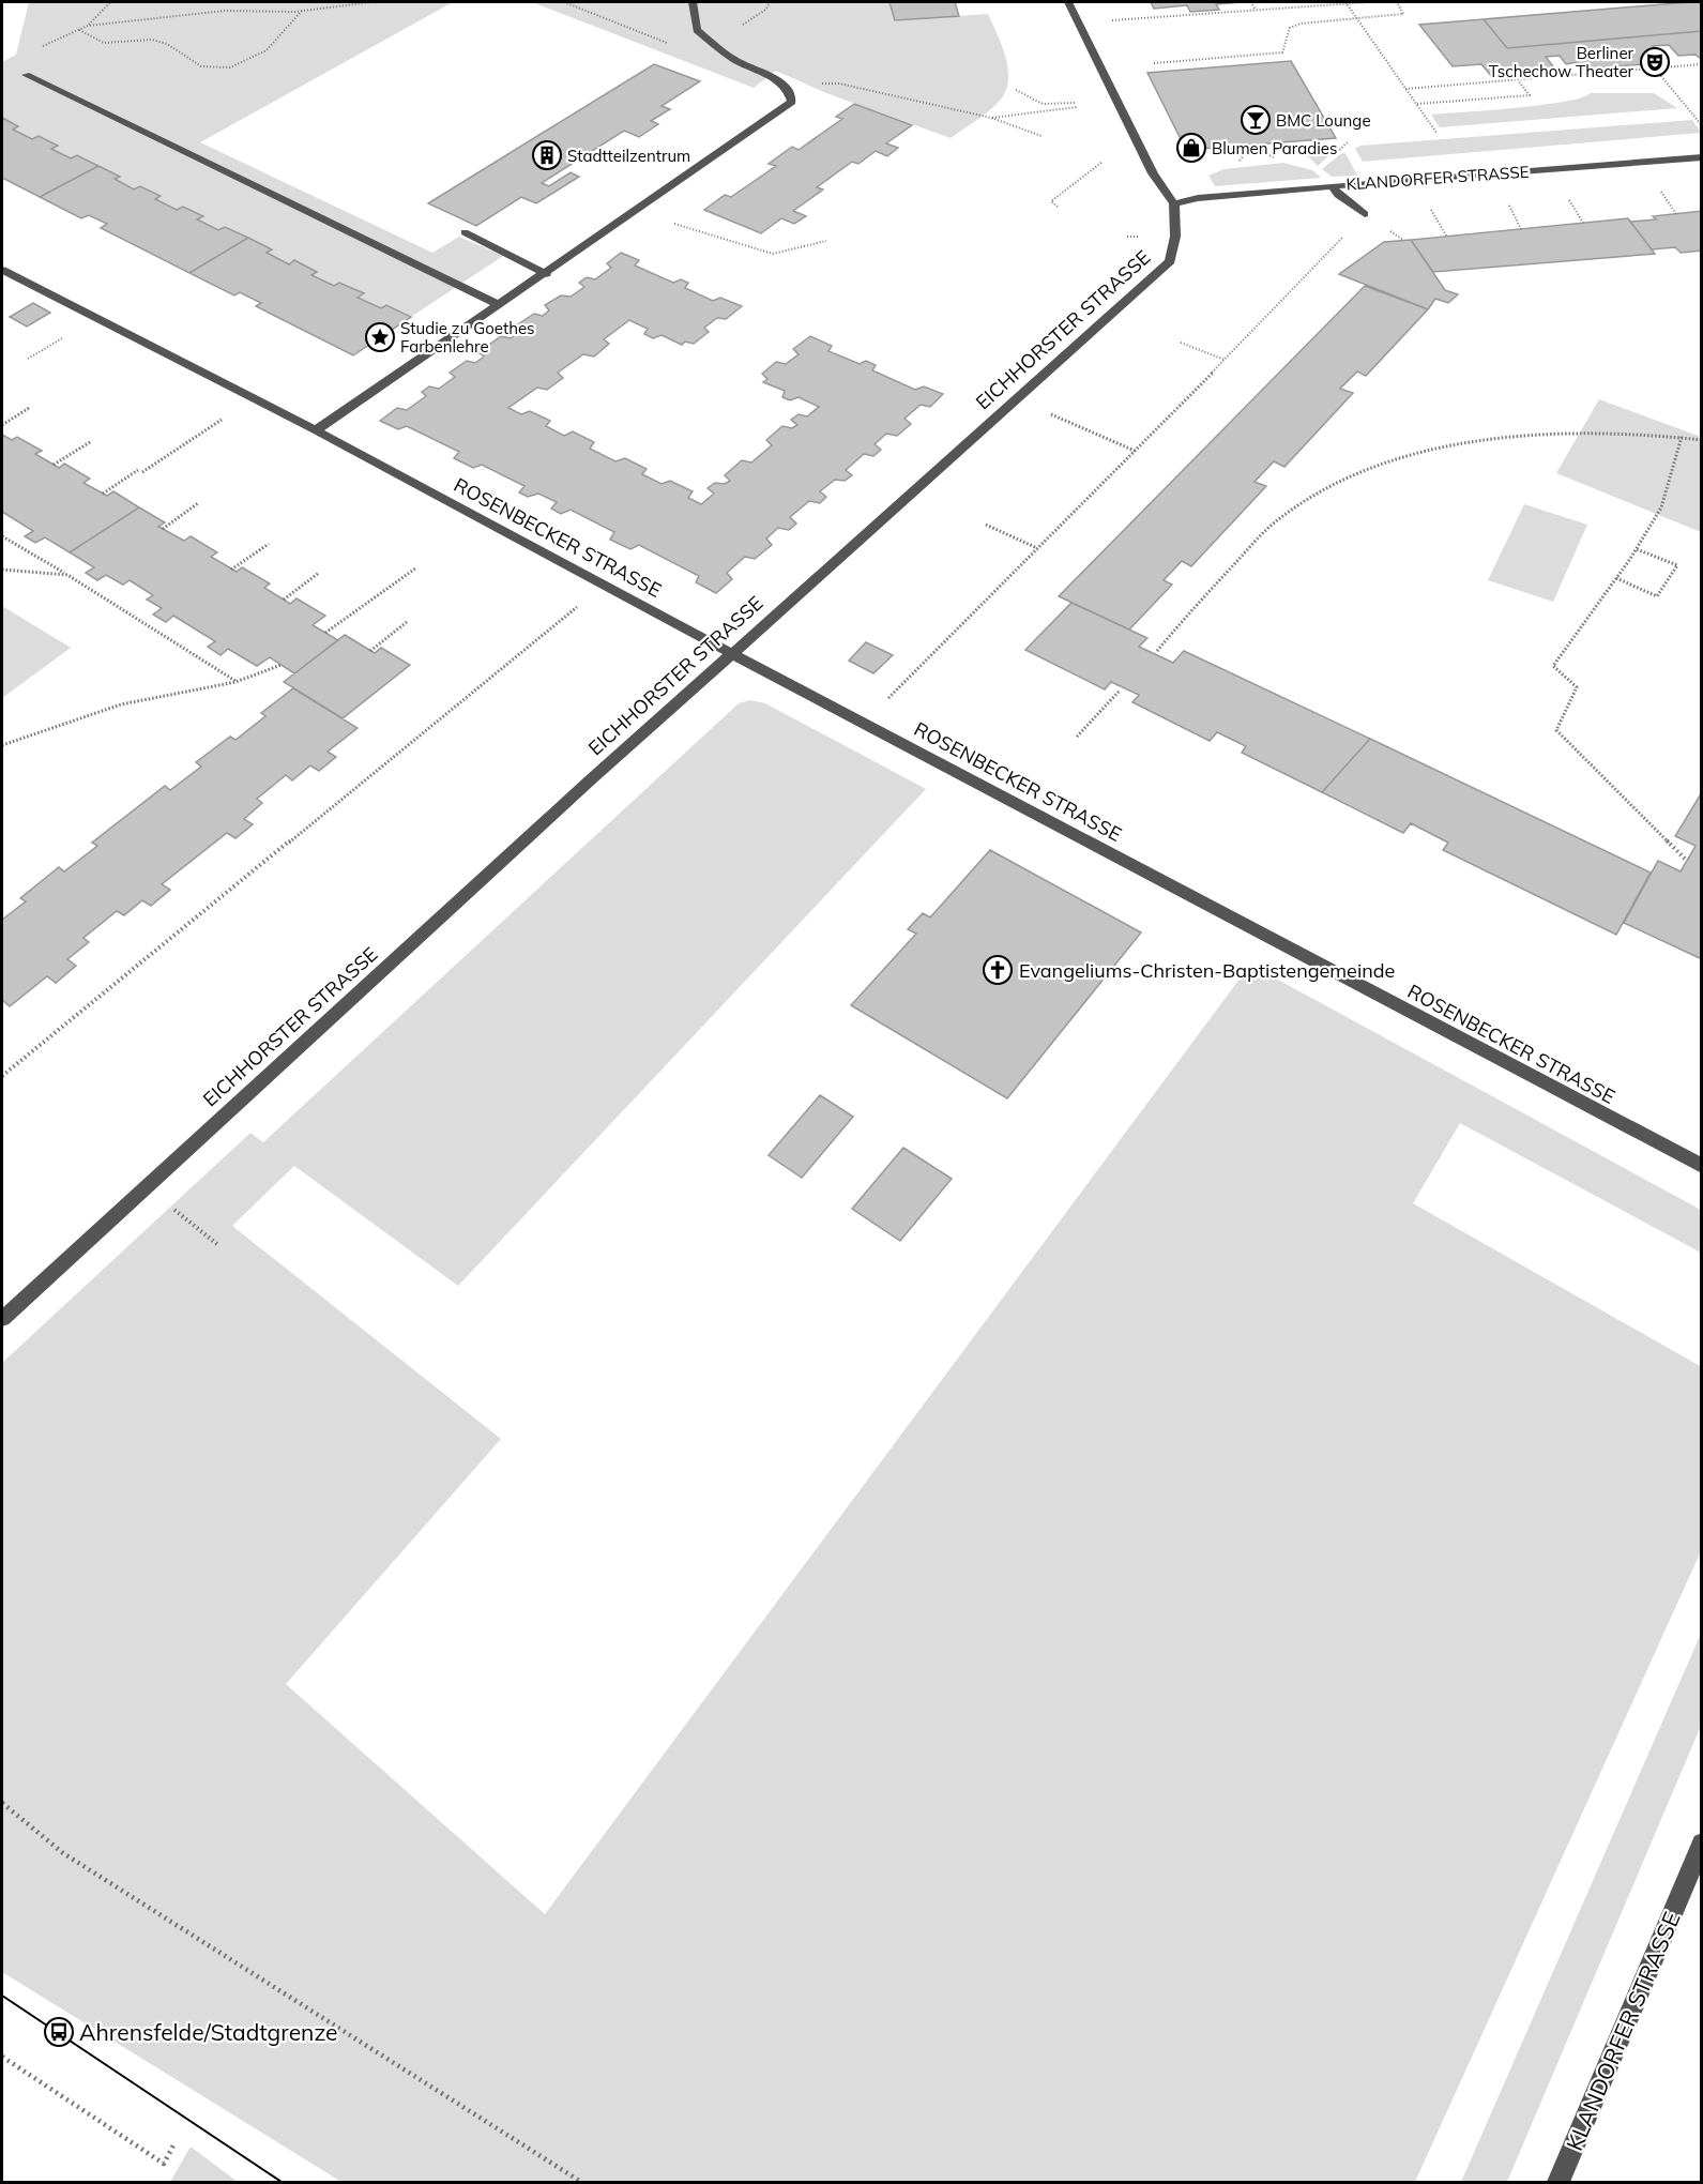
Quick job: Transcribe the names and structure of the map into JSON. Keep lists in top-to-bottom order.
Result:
{
  "streets": {
    "street": ["KLANDORFER STRASSE", "EICHHORSTER STRASSE", "ROSENBECKER STRASSE"]
  },
  "crossings": [
    ["KLANDORFER STRASSE", "EICHHORSTER STRASSE"],
    ["EICHHORSTER STRASSE", "ROSENBECKER STRASSE"]
  ],
  "places": {
    "theatre": ["Berliner Tschechow Theater"],
    "bar": ["BMC Lounge"],
    "shop": ["Blumen Paradies"],
    "building": ["Stadtteilzentrum"],
    "place": ["Studie zu Goethes Farbenlehre"],
    "church": ["Evangeliums-Christen-Baptistengemeinde"],
    "bus stop": ["Ahrensfelde/Stadtgrenze"]
  }
}
